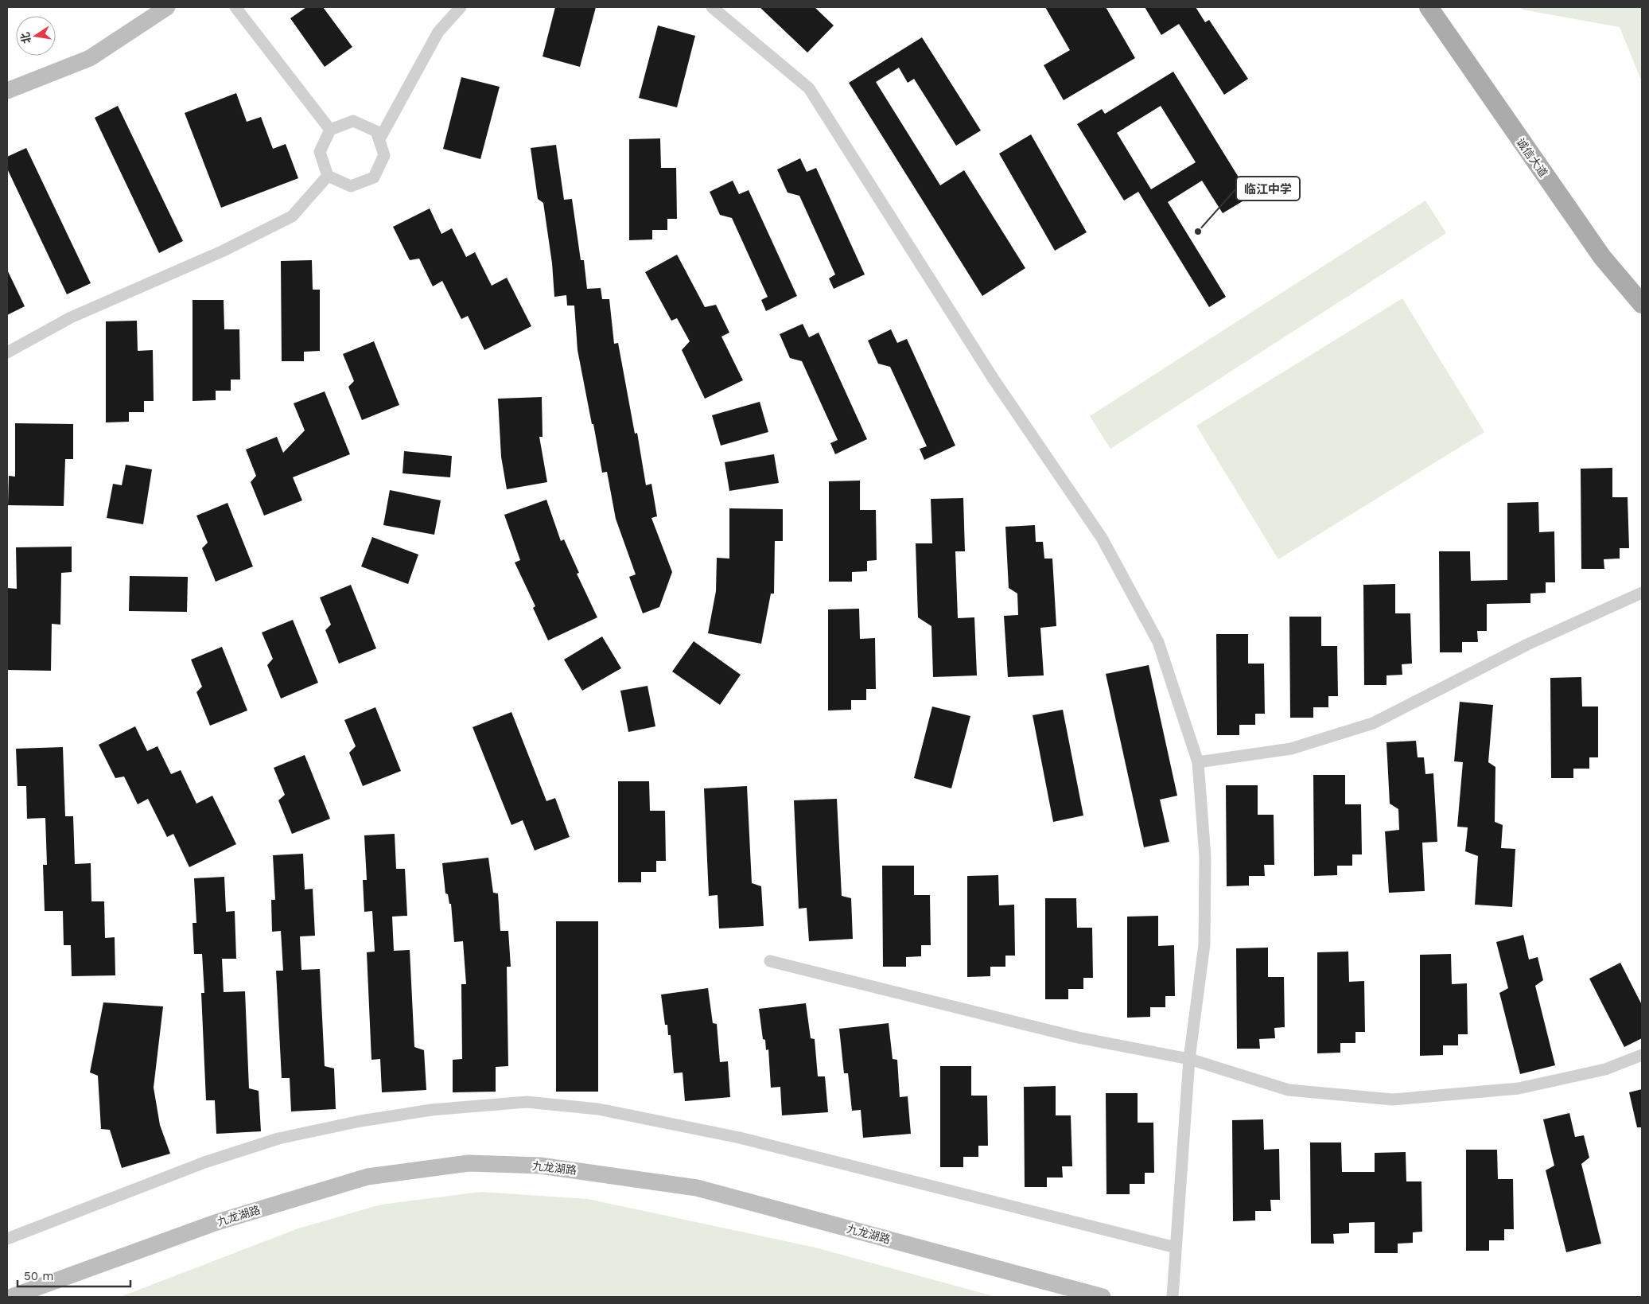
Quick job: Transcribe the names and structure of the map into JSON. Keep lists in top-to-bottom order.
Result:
{
  "streets": {
    "main road": ["诚信大道"],
    "street": ["九龙湖路"]
  },
  "places": ["临江中学"],
  "scale_bar": "50 m",
  "north": "left"
}
